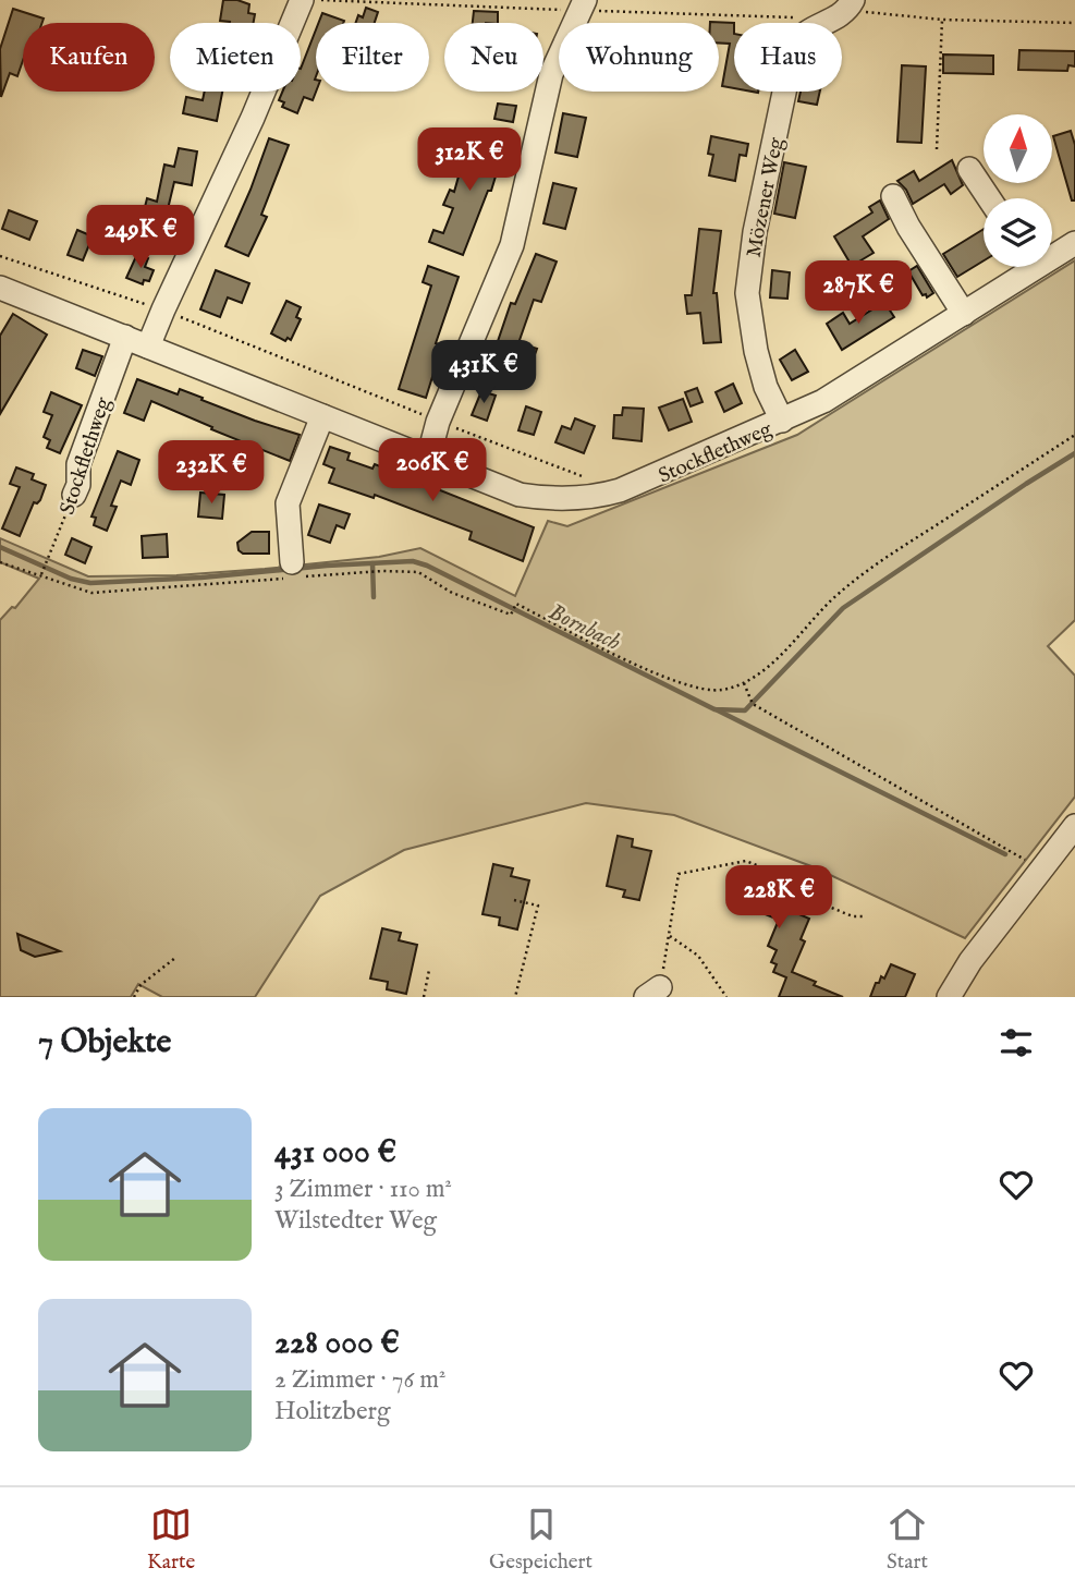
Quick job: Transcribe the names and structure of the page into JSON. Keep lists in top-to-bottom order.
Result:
{
  "streets": {
    "street": ["Mözener Weg", "Stockflethweg"]
  },
  "crossings": [
    ["Mözener Weg", "Stockflethweg"]
  ],
  "water": ["Bornbach"],
  "north": "top",
  "page": {
    "chip": [
      "Kaufen",
      "Mieten",
      "Filter",
      "Neu",
      "Wohnung",
      "Haus"
    ],
    "price": [
      "312K €",
      "249K €",
      "287K €",
      "431K €",
      "206K €",
      "232K €",
      "228K €"
    ],
    "heading": "7 Objekte",
    "list": [
      {
        "name": "431 000 €",
        "note": "3 Zimmer · 110 m² · Wilstedter Weg"
      },
      {
        "name": "228 000 €",
        "note": "2 Zimmer · 76 m² · Holitzberg"
      }
    ],
    "tabs": ["Karte", "Gespeichert", "Start"]
  }
}
